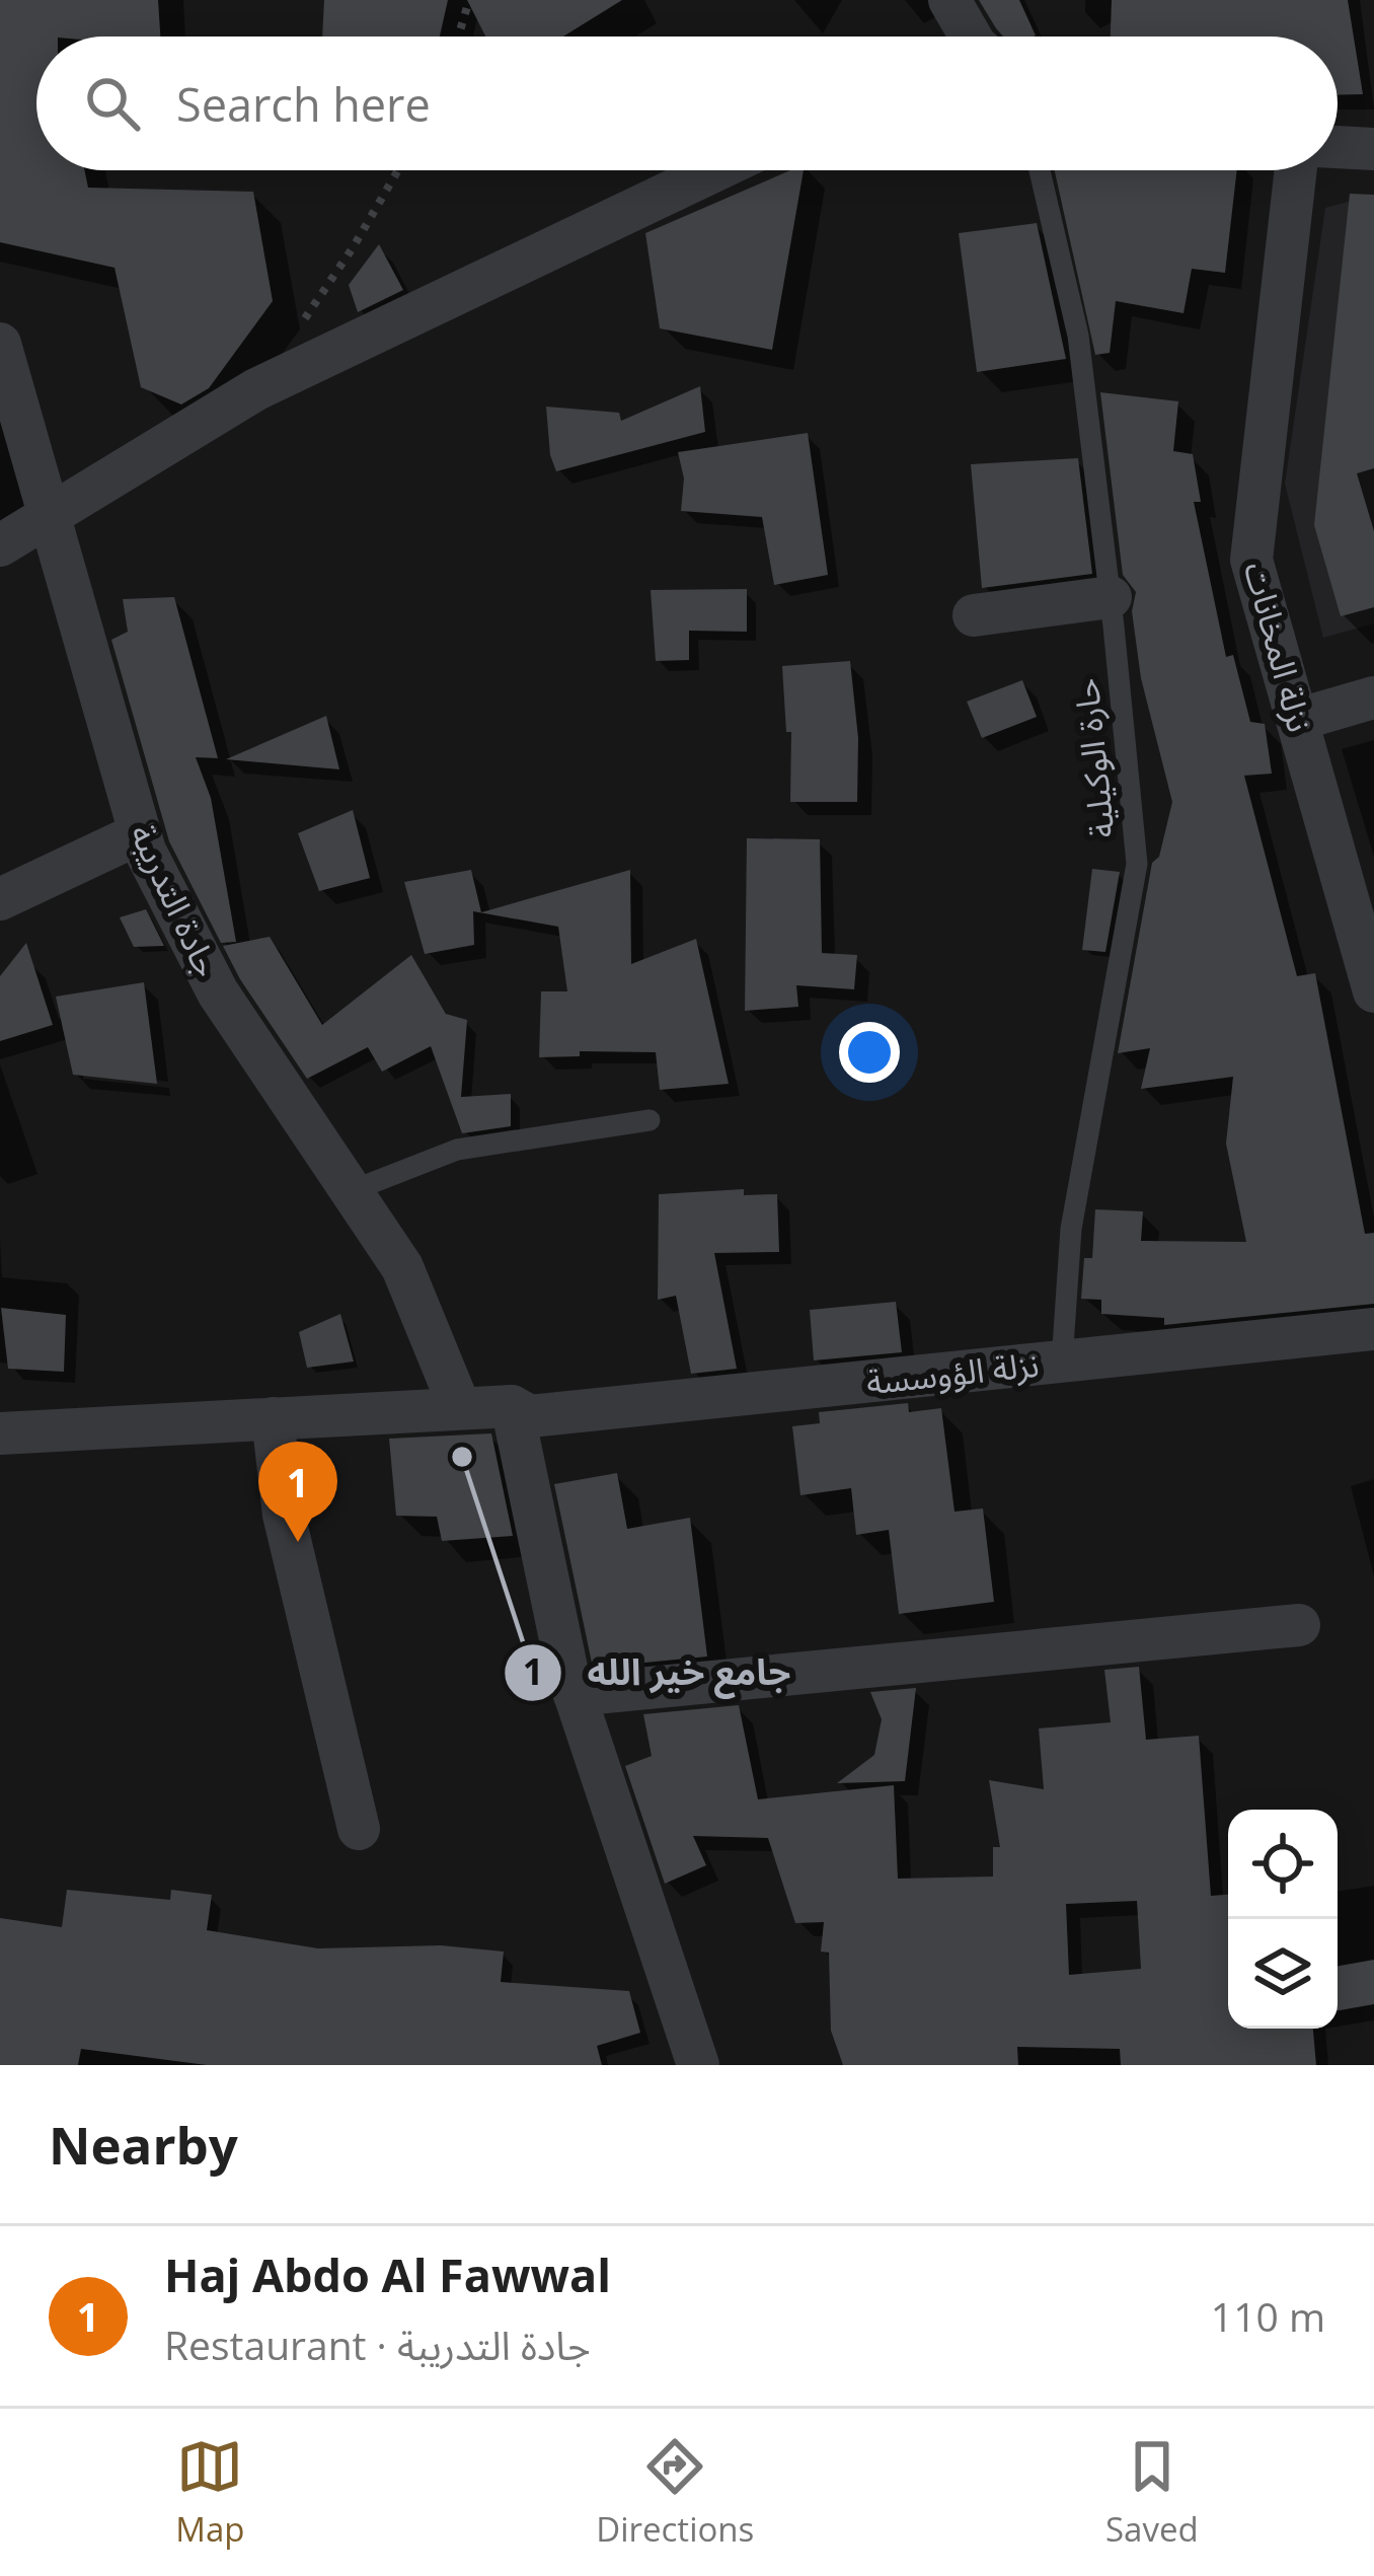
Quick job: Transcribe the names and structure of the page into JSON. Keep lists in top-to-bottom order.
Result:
{
  "streets": {
    "street": ["نزلة المخانات", "جادة التدريبة", "نزلة الؤوسسة"],
    "lane": ["حارة الوكيلية"]
  },
  "crossings": [
    ["حارة الوكيلية", "نزلة الؤوسسة"],
    ["جادة التدريبة", "نزلة الؤوسسة"]
  ],
  "places": ["جامع خير الله"],
  "page": {
    "search": "Search here",
    "pins": "1",
    "heading": "Nearby",
    "list": [
      {
        "mark": "1",
        "name": "Haj Abdo Al Fawwal",
        "note": "Restaurant · جادة التدريبة",
        "value": "110 m"
      }
    ],
    "nav": ["Map", "Directions", "Saved"]
  }
}
